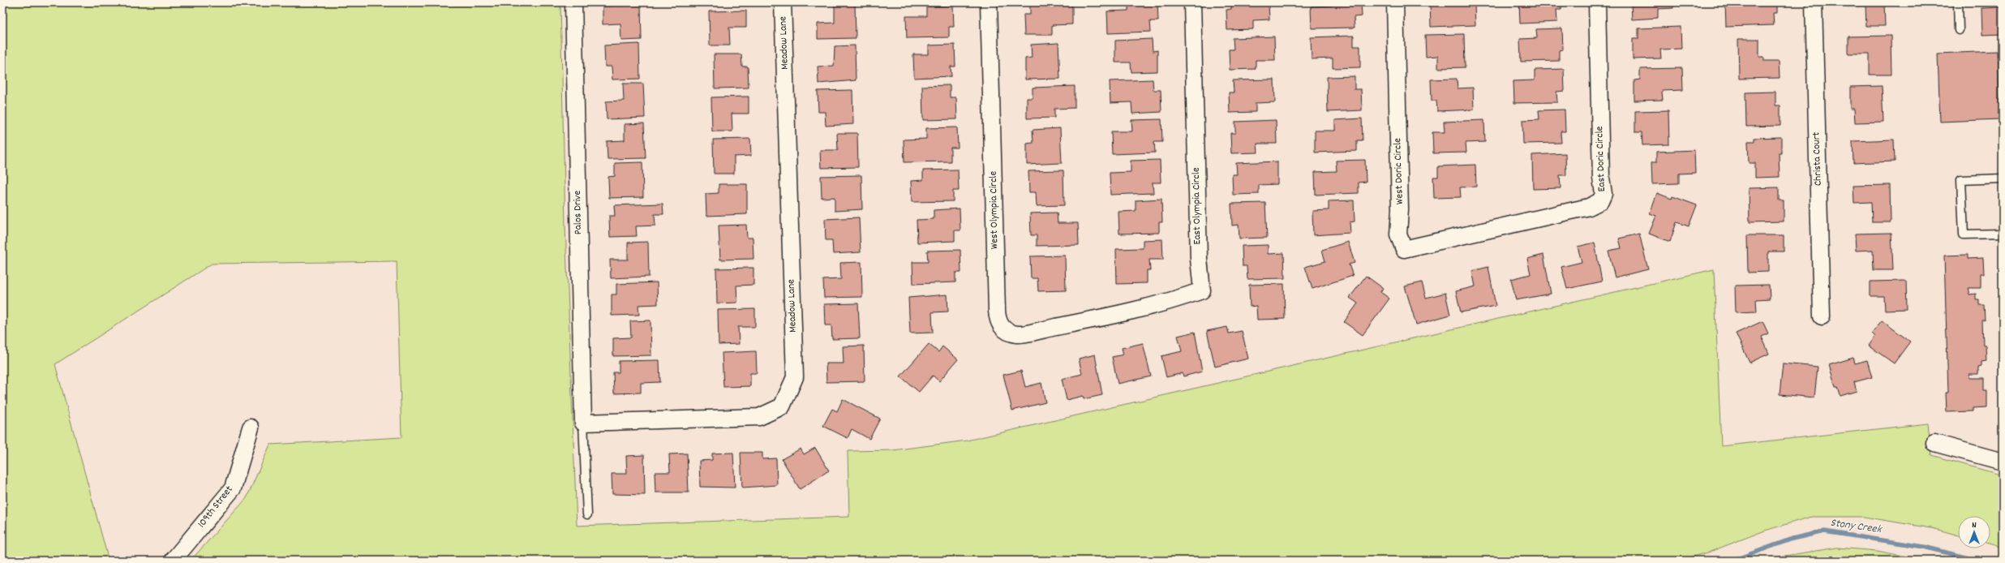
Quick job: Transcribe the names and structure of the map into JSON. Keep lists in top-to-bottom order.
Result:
{
  "streets": {
    "street": [
      "Meadow Lane",
      "East Doric Circle",
      "Christa Court",
      "West Doric Circle",
      "East Olympia Circle",
      "West Olympia Circle",
      "Palos Drive",
      "109th Street"
    ]
  },
  "crossings": [
    ["Meadow Lane", "Palos Drive"],
    ["East Doric Circle", "West Doric Circle"],
    ["East Olympia Circle", "West Olympia Circle"]
  ],
  "water": ["Stony Creek"],
  "north": "top"
}
